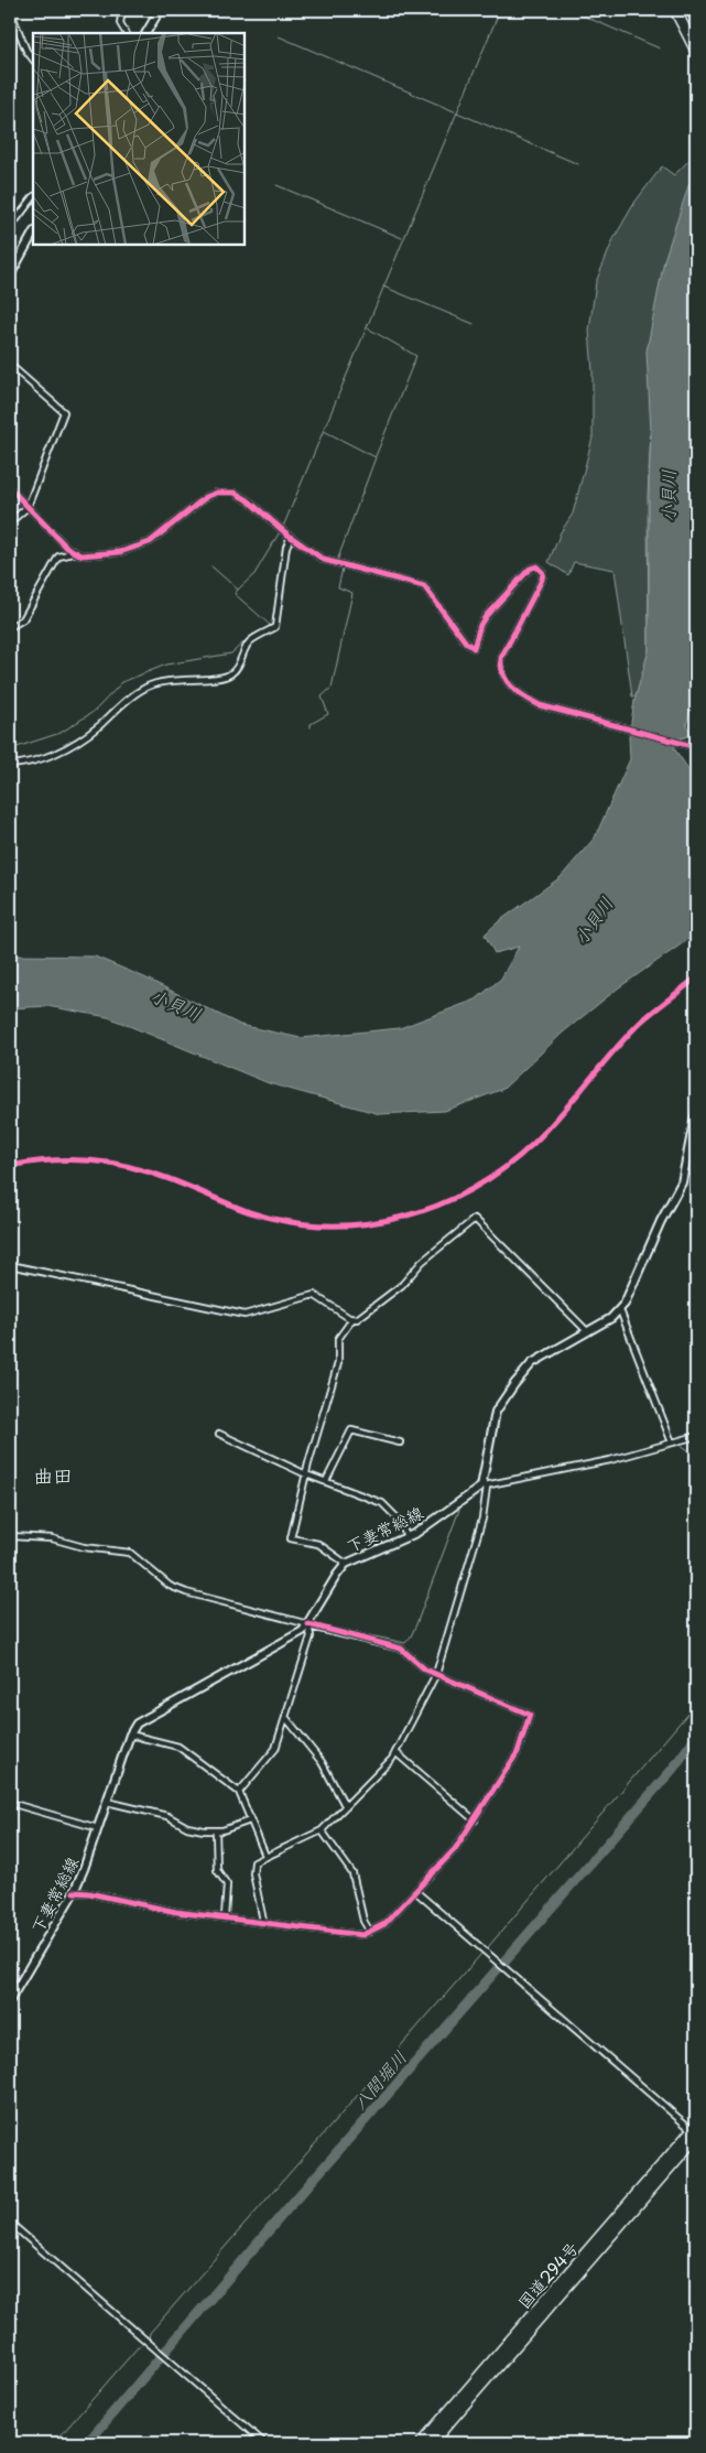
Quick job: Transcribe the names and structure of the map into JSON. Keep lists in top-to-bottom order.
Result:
{
  "streets": {
    "highway": ["国道294号"],
    "main road": ["下妻常総線"]
  },
  "districts": ["曲田"],
  "water": ["小貝川", "八間堀川"]
}
